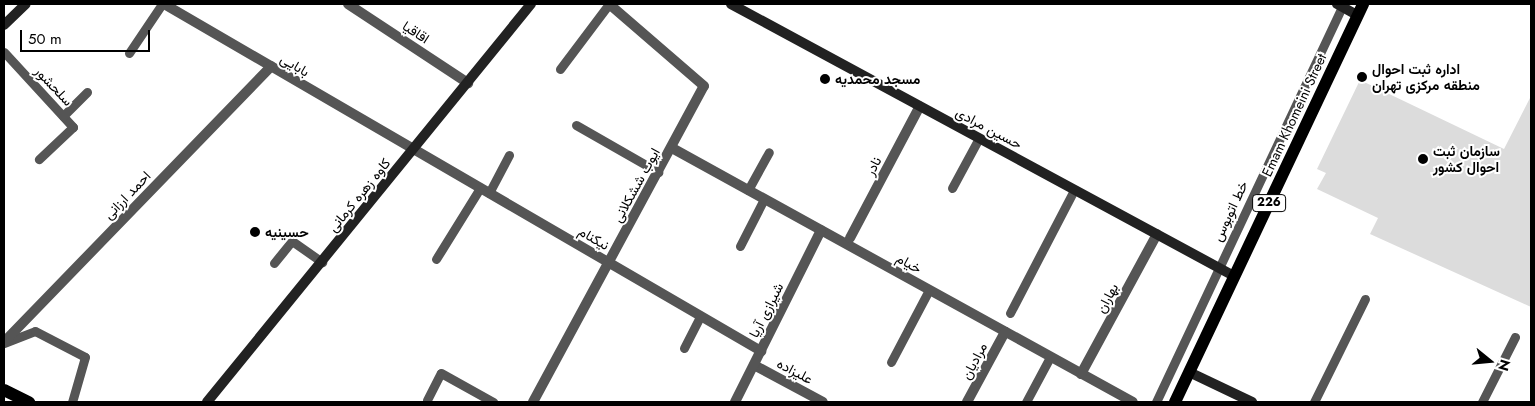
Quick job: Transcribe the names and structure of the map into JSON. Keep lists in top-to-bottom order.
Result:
{
  "streets": {
    "main road": ["Emam Khomeini Street", "226"],
    "street": [
      "اقاقیا",
      "بابایی",
      "حسین مرادی",
      "نادر",
      "ایوب ششکلانی",
      "احمد ارزانی",
      "کاوه زهره کرمانی",
      "نیکنام",
      "خیام",
      "بهاران",
      "شیرازی آریا",
      "مرادیان",
      "علیزاده"
    ],
    "lane": ["سلحشور", "خط اتوبوس"]
  },
  "crossings": [
    ["اقاقیا", "کاوه زهره کرمانی"],
    ["بابایی", "احمد ارزانی"],
    ["بابایی", "کاوه زهره کرمانی"],
    ["بابایی", "نیکنام"],
    ["Emam Khomeini Street", "حسین مرادی"],
    ["حسین مرادی", "نادر"],
    ["حسین مرادی", "خط اتوبوس"],
    ["حسین مرادی", "بهاران"],
    ["ایوب ششکلانی", "نیکنام"],
    ["ایوب ششکلانی", "خیام"],
    ["کاوه زهره کرمانی", "نیکنام"],
    ["نیکنام", "شیرازی آریا"],
    ["خیام", "بهاران"],
    ["خیام", "شیرازی آریا"],
    ["خیام", "مرادیان"],
    ["شیرازی آریا", "علیزاده"]
  ],
  "places": [
    "اداره ثبت احوال منطقه مركزی تهران",
    "مسجد محمدیه",
    "سازمان ثبت احوال کشور",
    "حسینیه"
  ],
  "scale_bar": "50 m",
  "north": "right"
}
